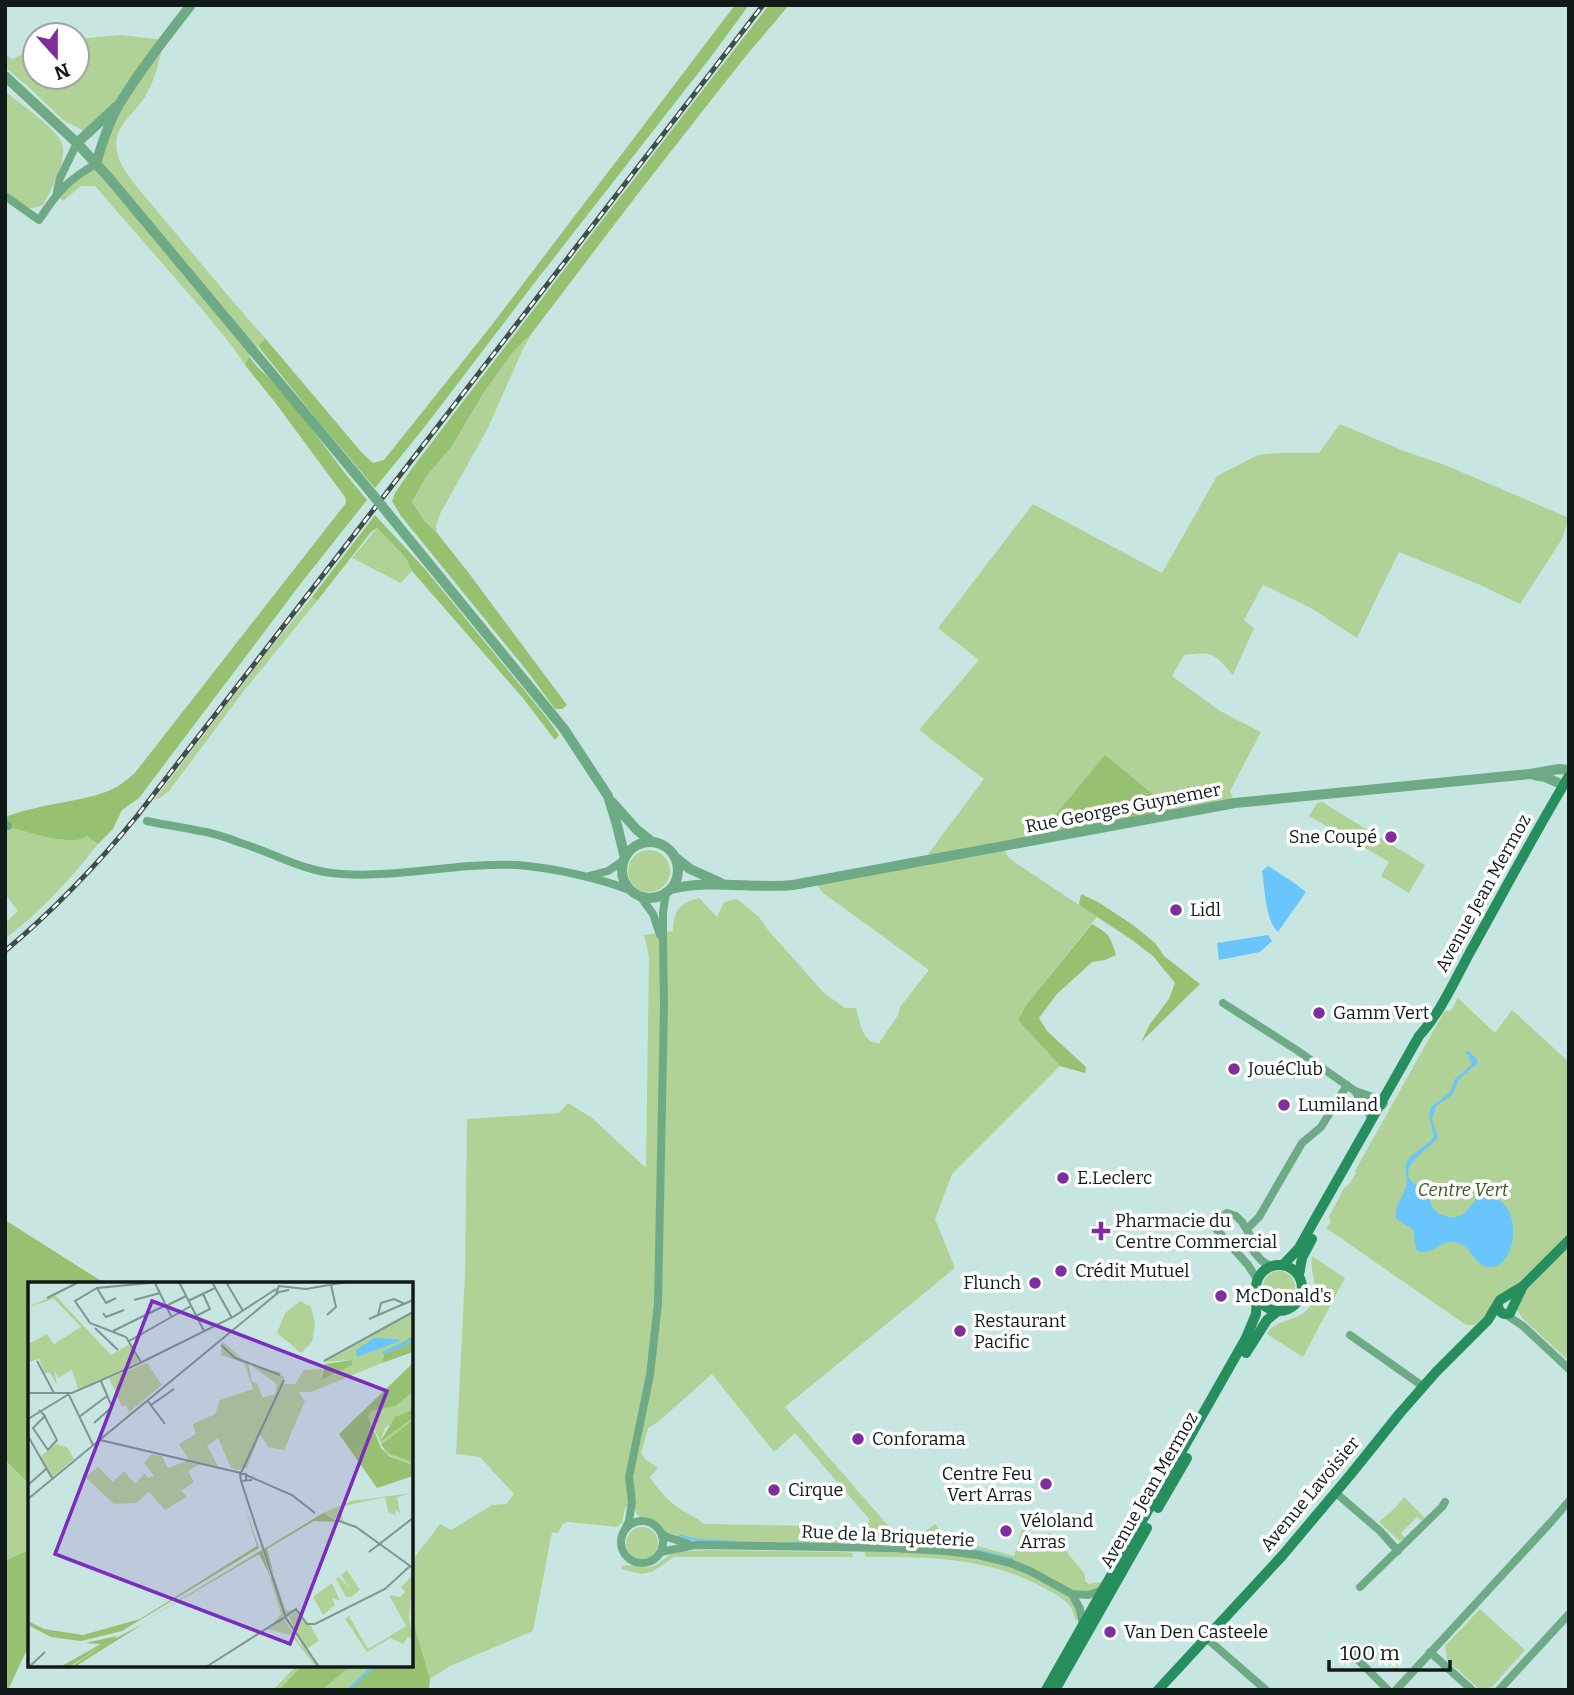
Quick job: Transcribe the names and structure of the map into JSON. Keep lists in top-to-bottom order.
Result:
{
  "streets": {
    "main road": ["Avenue Jean Mermoz", "Avenue Lavoisier"],
    "street": ["Rue Georges Guynemer", "Rue de la Briqueterie"]
  },
  "parks": ["Centre Vert"],
  "places": {
    "other": [
      "Sne Coupé",
      "Lidl",
      "Gamm Vert",
      "JouéClub",
      "Lumiland",
      "E.Leclerc",
      "Crédit Mutuel",
      "Flunch",
      "McDonald's",
      "Restaurant Pacific",
      "Conforama",
      "Centre Feu Vert Arras",
      "Cirque",
      "Véloland Arras",
      "Van Den Casteele"
    ],
    "health": ["Pharmacie du Centre Commercial"]
  },
  "scale_bar": "100 m",
  "north": "bottom"
}
